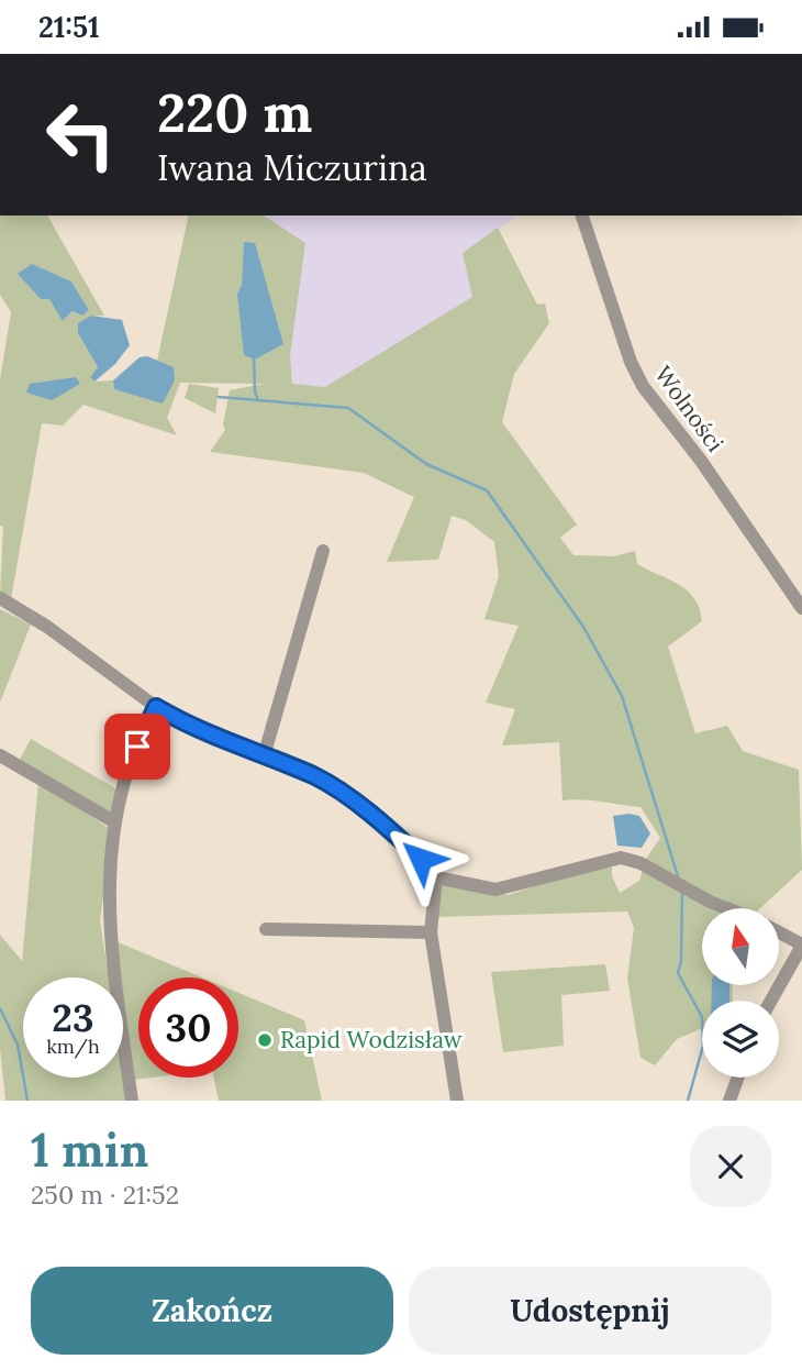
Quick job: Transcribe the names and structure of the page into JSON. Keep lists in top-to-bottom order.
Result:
{
  "streets": {
    "street": ["Wolności"]
  },
  "places": ["Rapid Wodzisław"],
  "north": "top",
  "page": {
    "status": "21:51",
    "turn": ["220 m", "Iwana Miczurina"],
    "speed": "23 km/h",
    "limit": "30",
    "heading": ["1 min", "250 m · 21:52"],
    "buttons": ["Zakończ", "Udostępnij"]
  }
}
